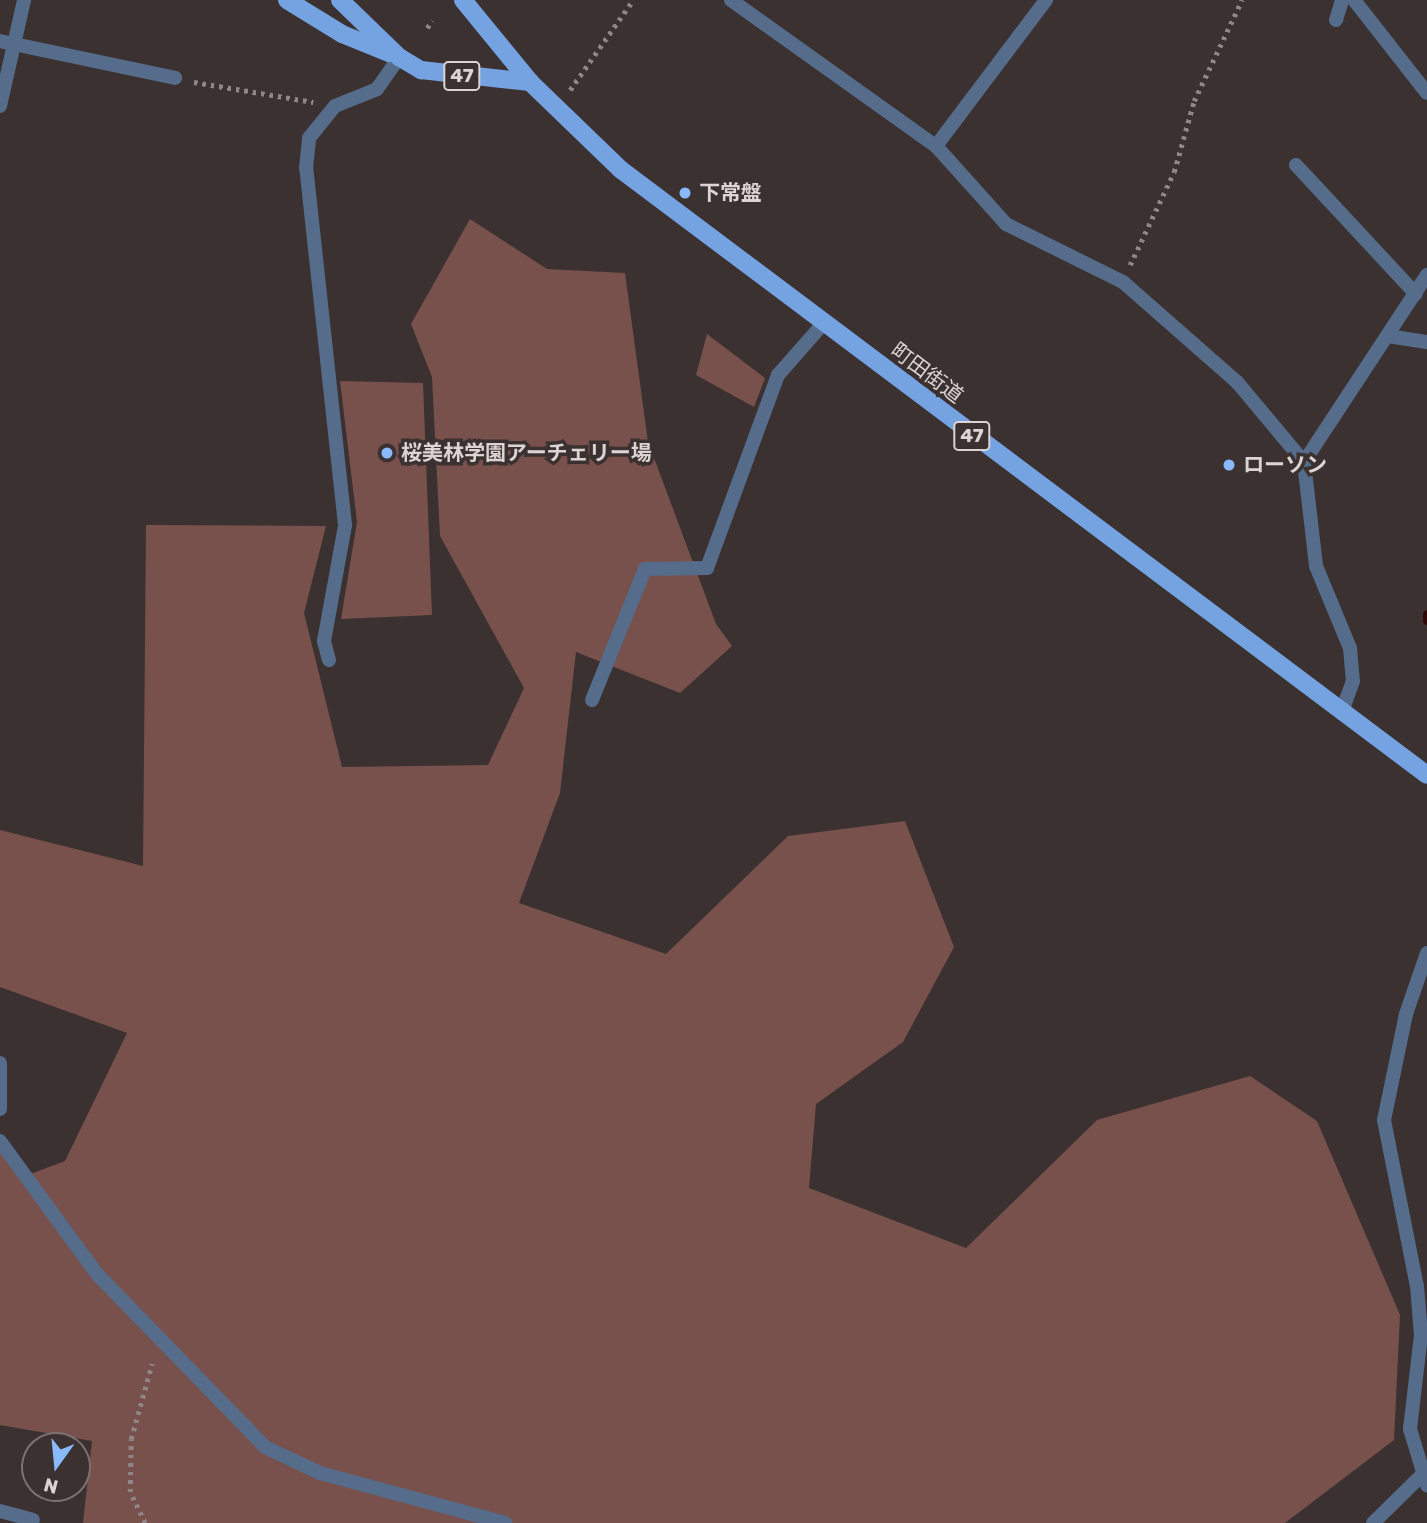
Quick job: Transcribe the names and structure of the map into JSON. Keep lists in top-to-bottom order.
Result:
{
  "streets": {
    "main road": ["47", "町田街道"]
  },
  "crossings": [
    ["47", "町田街道"]
  ],
  "places": ["下常盤", "桜美林学園アーチェリー場", "ローソン"],
  "north": "bottom"
}
